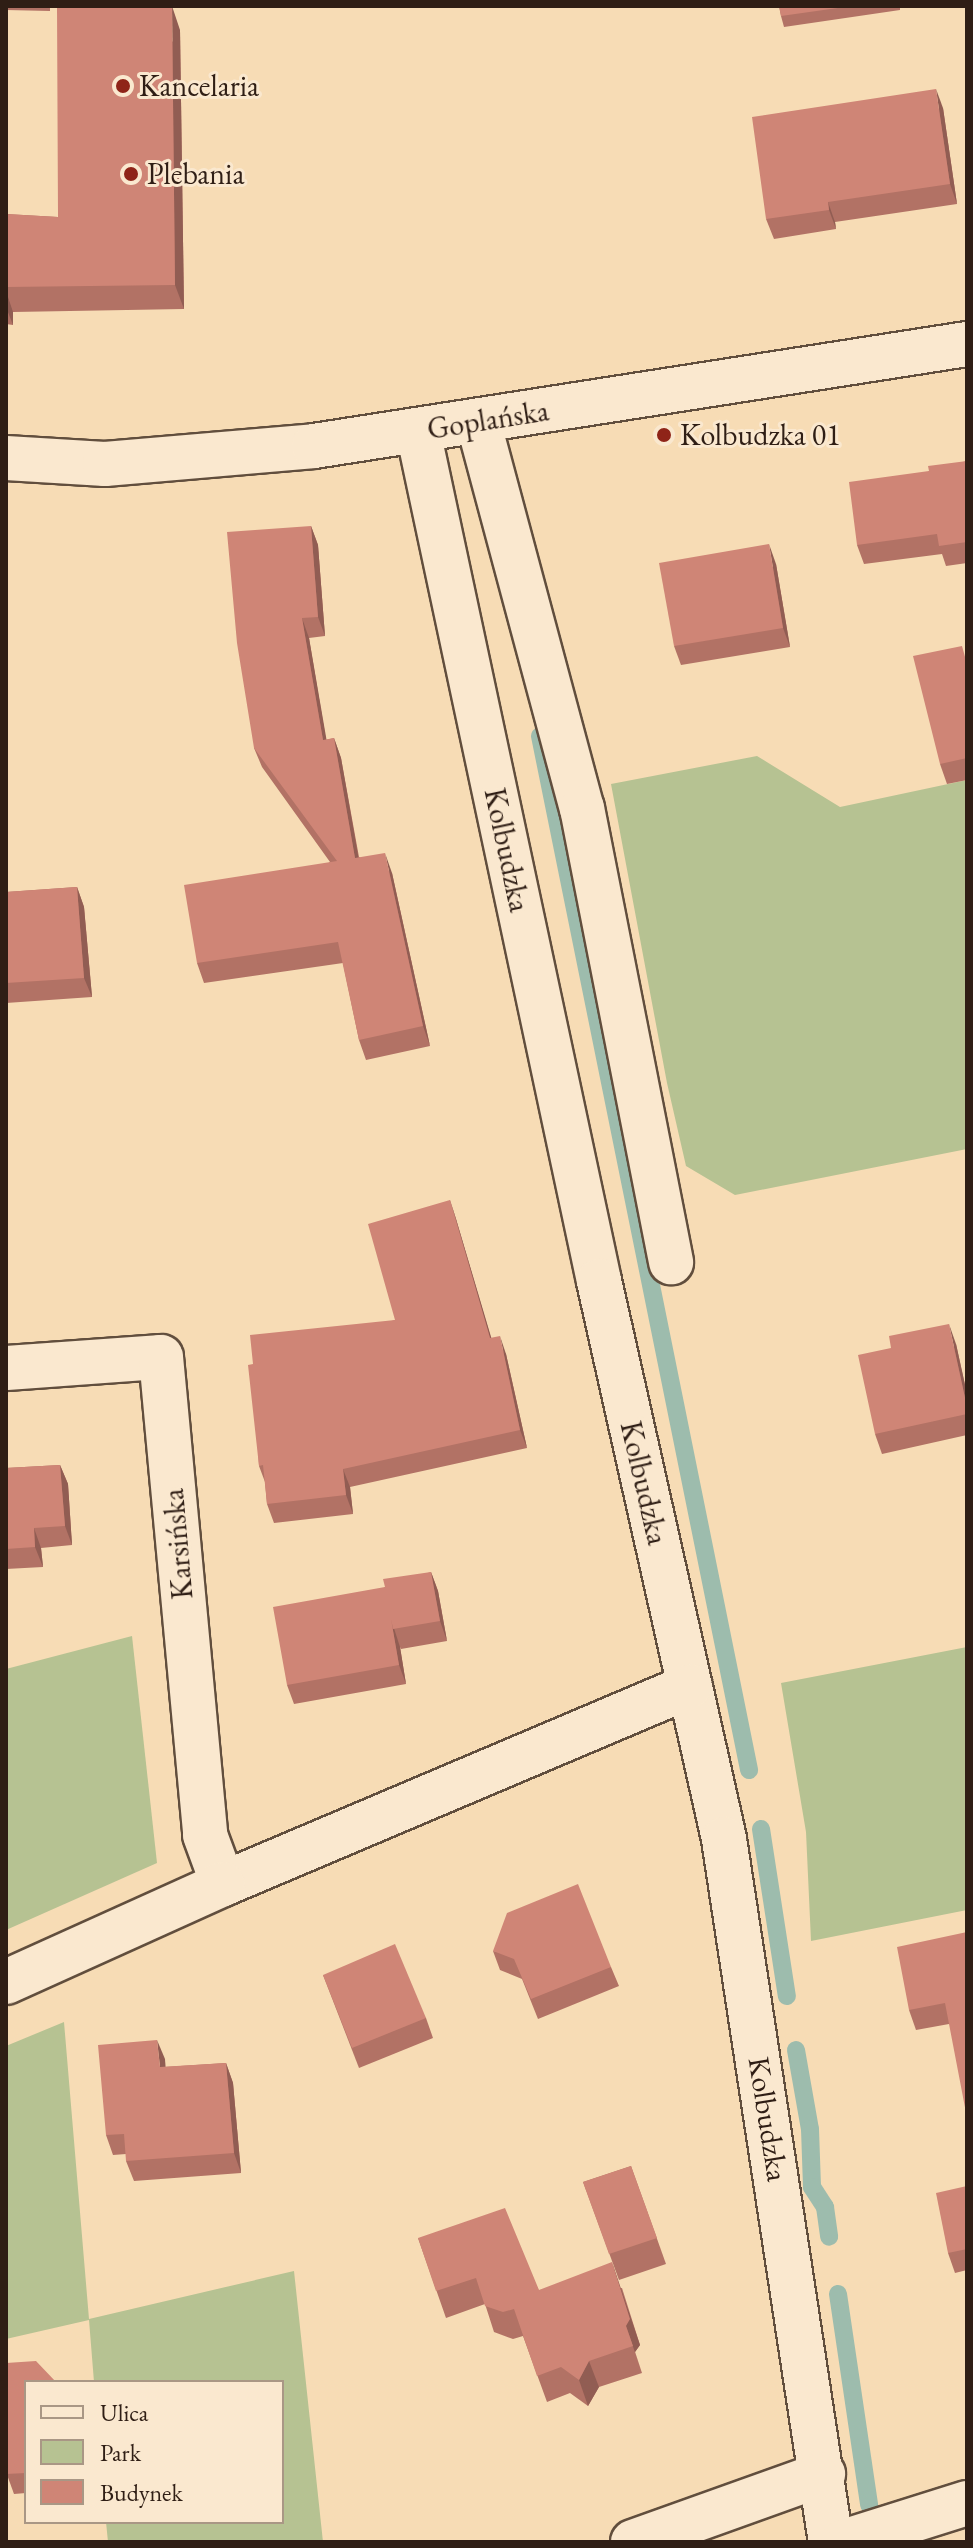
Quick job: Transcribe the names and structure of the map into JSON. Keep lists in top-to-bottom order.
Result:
{
  "streets": {
    "street": ["Goplańska", "Kolbudzka", "Karsińska"]
  },
  "crossings": [
    ["Goplańska", "Kolbudzka"]
  ],
  "places": ["Kancelaria", "Plebania", "Kolbudzka 01"],
  "legend": ["Ulica", "Park", "Budynek"]
}
